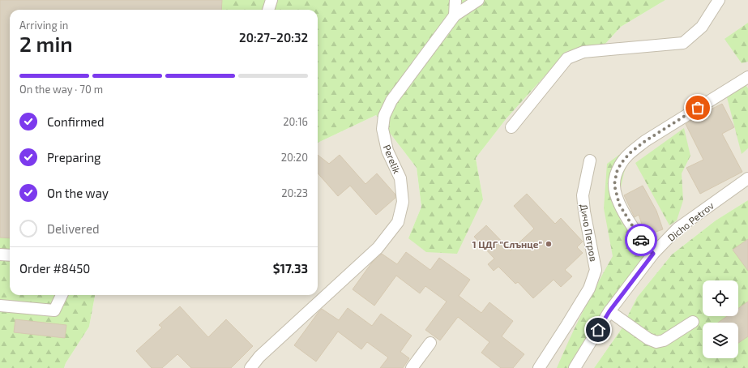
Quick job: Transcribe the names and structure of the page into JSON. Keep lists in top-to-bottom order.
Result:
{
  "streets": {
    "street": ["Perelik", "Dicho Petrov", "Дичо Петров"]
  },
  "places": ["1 ЦДГ \"Слънце\""],
  "page": {
    "heading": ["2 min", "Arriving in", "20:27–20:32"],
    "panel": ["Order #8450", "$17.33"],
    "bar": "On the way · 70 m",
    "list": [
      ["Confirmed", "20:16"],
      ["Preparing", "20:20"],
      ["On the way", "20:23"],
      "Delivered"
    ]
  }
}
